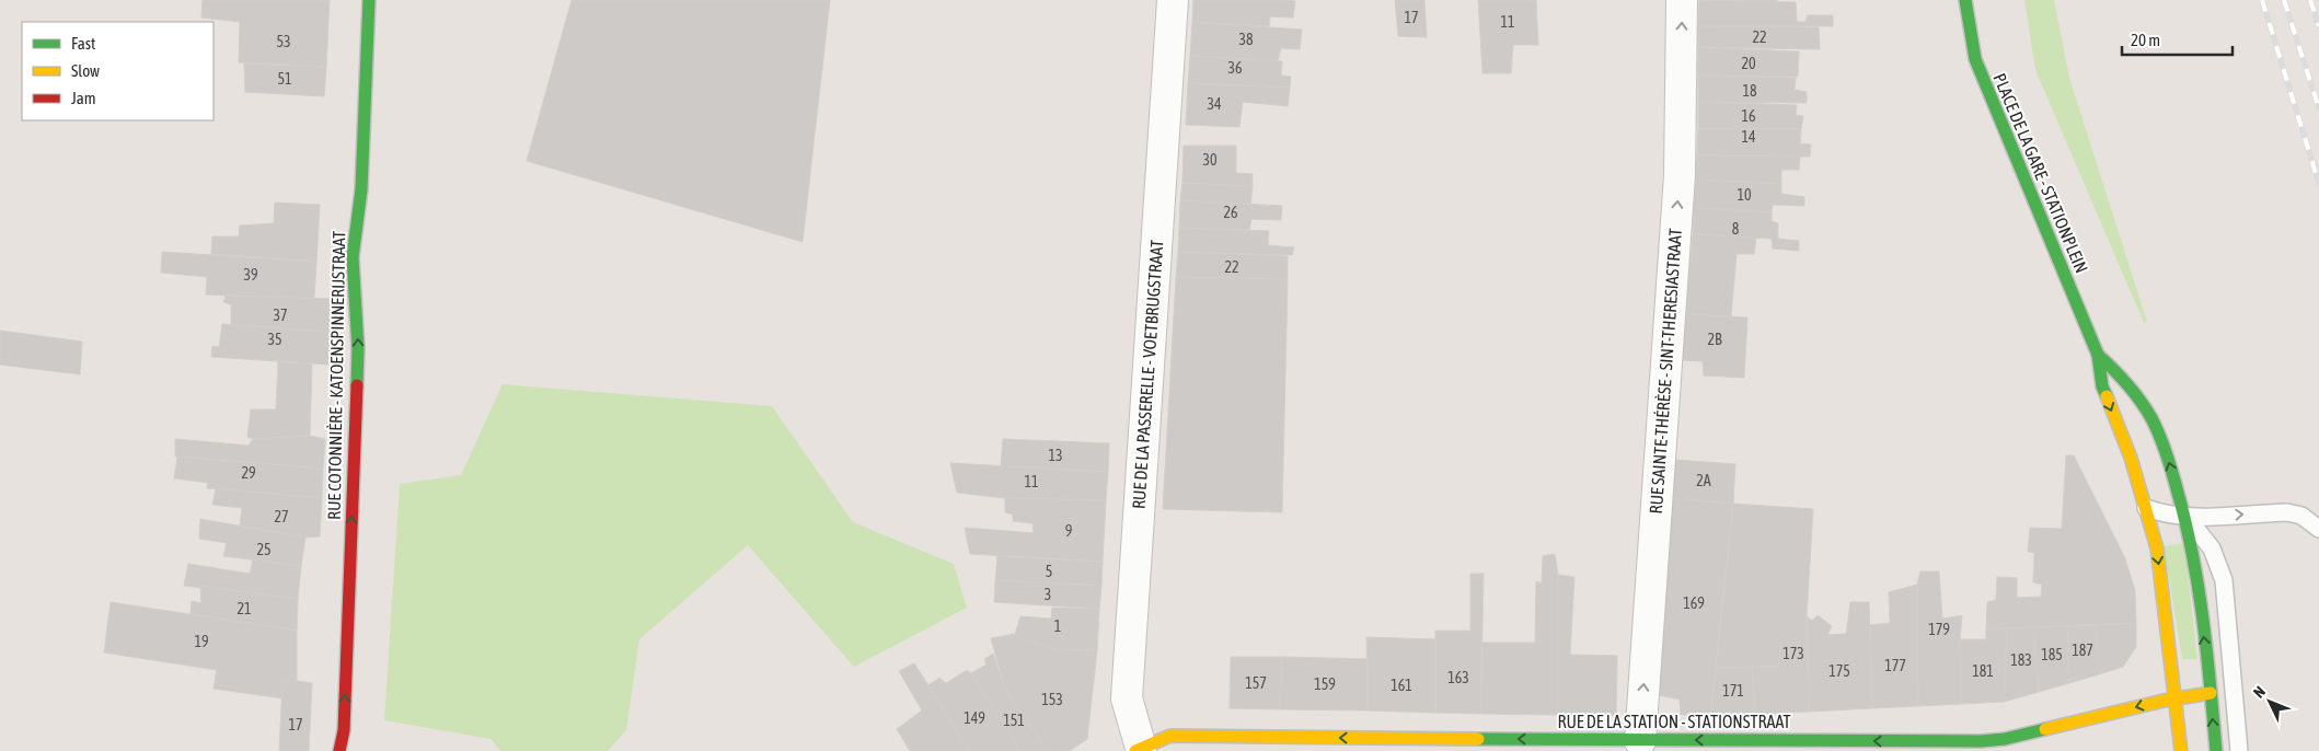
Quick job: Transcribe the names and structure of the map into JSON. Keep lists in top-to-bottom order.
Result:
{
  "streets": {
    "street": [
      "PLACE DE LA GARE - STATIONPLEIN",
      "RUE SAINTE-THÉRÈSE - SINT-THERESIASTRAAT",
      "RUE DE LA PASSERELLE - VOETBRUGSTRAAT",
      "RUE COTONNIÈRE - KATOENSPINNERIJSTRAAT",
      "RUE DE LA STATION - STATIONSTRAAT"
    ]
  },
  "crossings": [
    ["PLACE DE LA GARE - STATIONPLEIN", "RUE DE LA STATION - STATIONSTRAAT"],
    ["RUE SAINTE-THÉRÈSE - SINT-THERESIASTRAAT", "RUE DE LA STATION - STATIONSTRAAT"],
    ["RUE DE LA PASSERELLE - VOETBRUGSTRAAT", "RUE DE LA STATION - STATIONSTRAAT"]
  ],
  "one_way": ["RUE SAINTE-THÉRÈSE - SINT-THERESIASTRAAT", "RUE COTONNIÈRE - KATOENSPINNERIJSTRAAT", "RUE DE LA STATION - STATIONSTRAAT"],
  "house_numbers": [
    "17",
    "11",
    "22",
    "38",
    "53",
    "20",
    "36",
    "51",
    "18",
    "34",
    "16",
    "14",
    "30",
    "10",
    "26",
    "8",
    "22",
    "39",
    "37",
    "35",
    "2B",
    "13",
    "29",
    "2A",
    "11",
    "27",
    "9",
    "25",
    "5",
    "3",
    "169",
    "21",
    "1",
    "179",
    "19",
    "187",
    "173",
    "185",
    "183",
    "177",
    "175",
    "181",
    "163",
    "157",
    "159",
    "161",
    "171",
    "153",
    "149",
    "151",
    "17"
  ],
  "legend": ["Fast", "Slow", "Jam"],
  "scale_bar": "20 m",
  "north": "top left"
}
